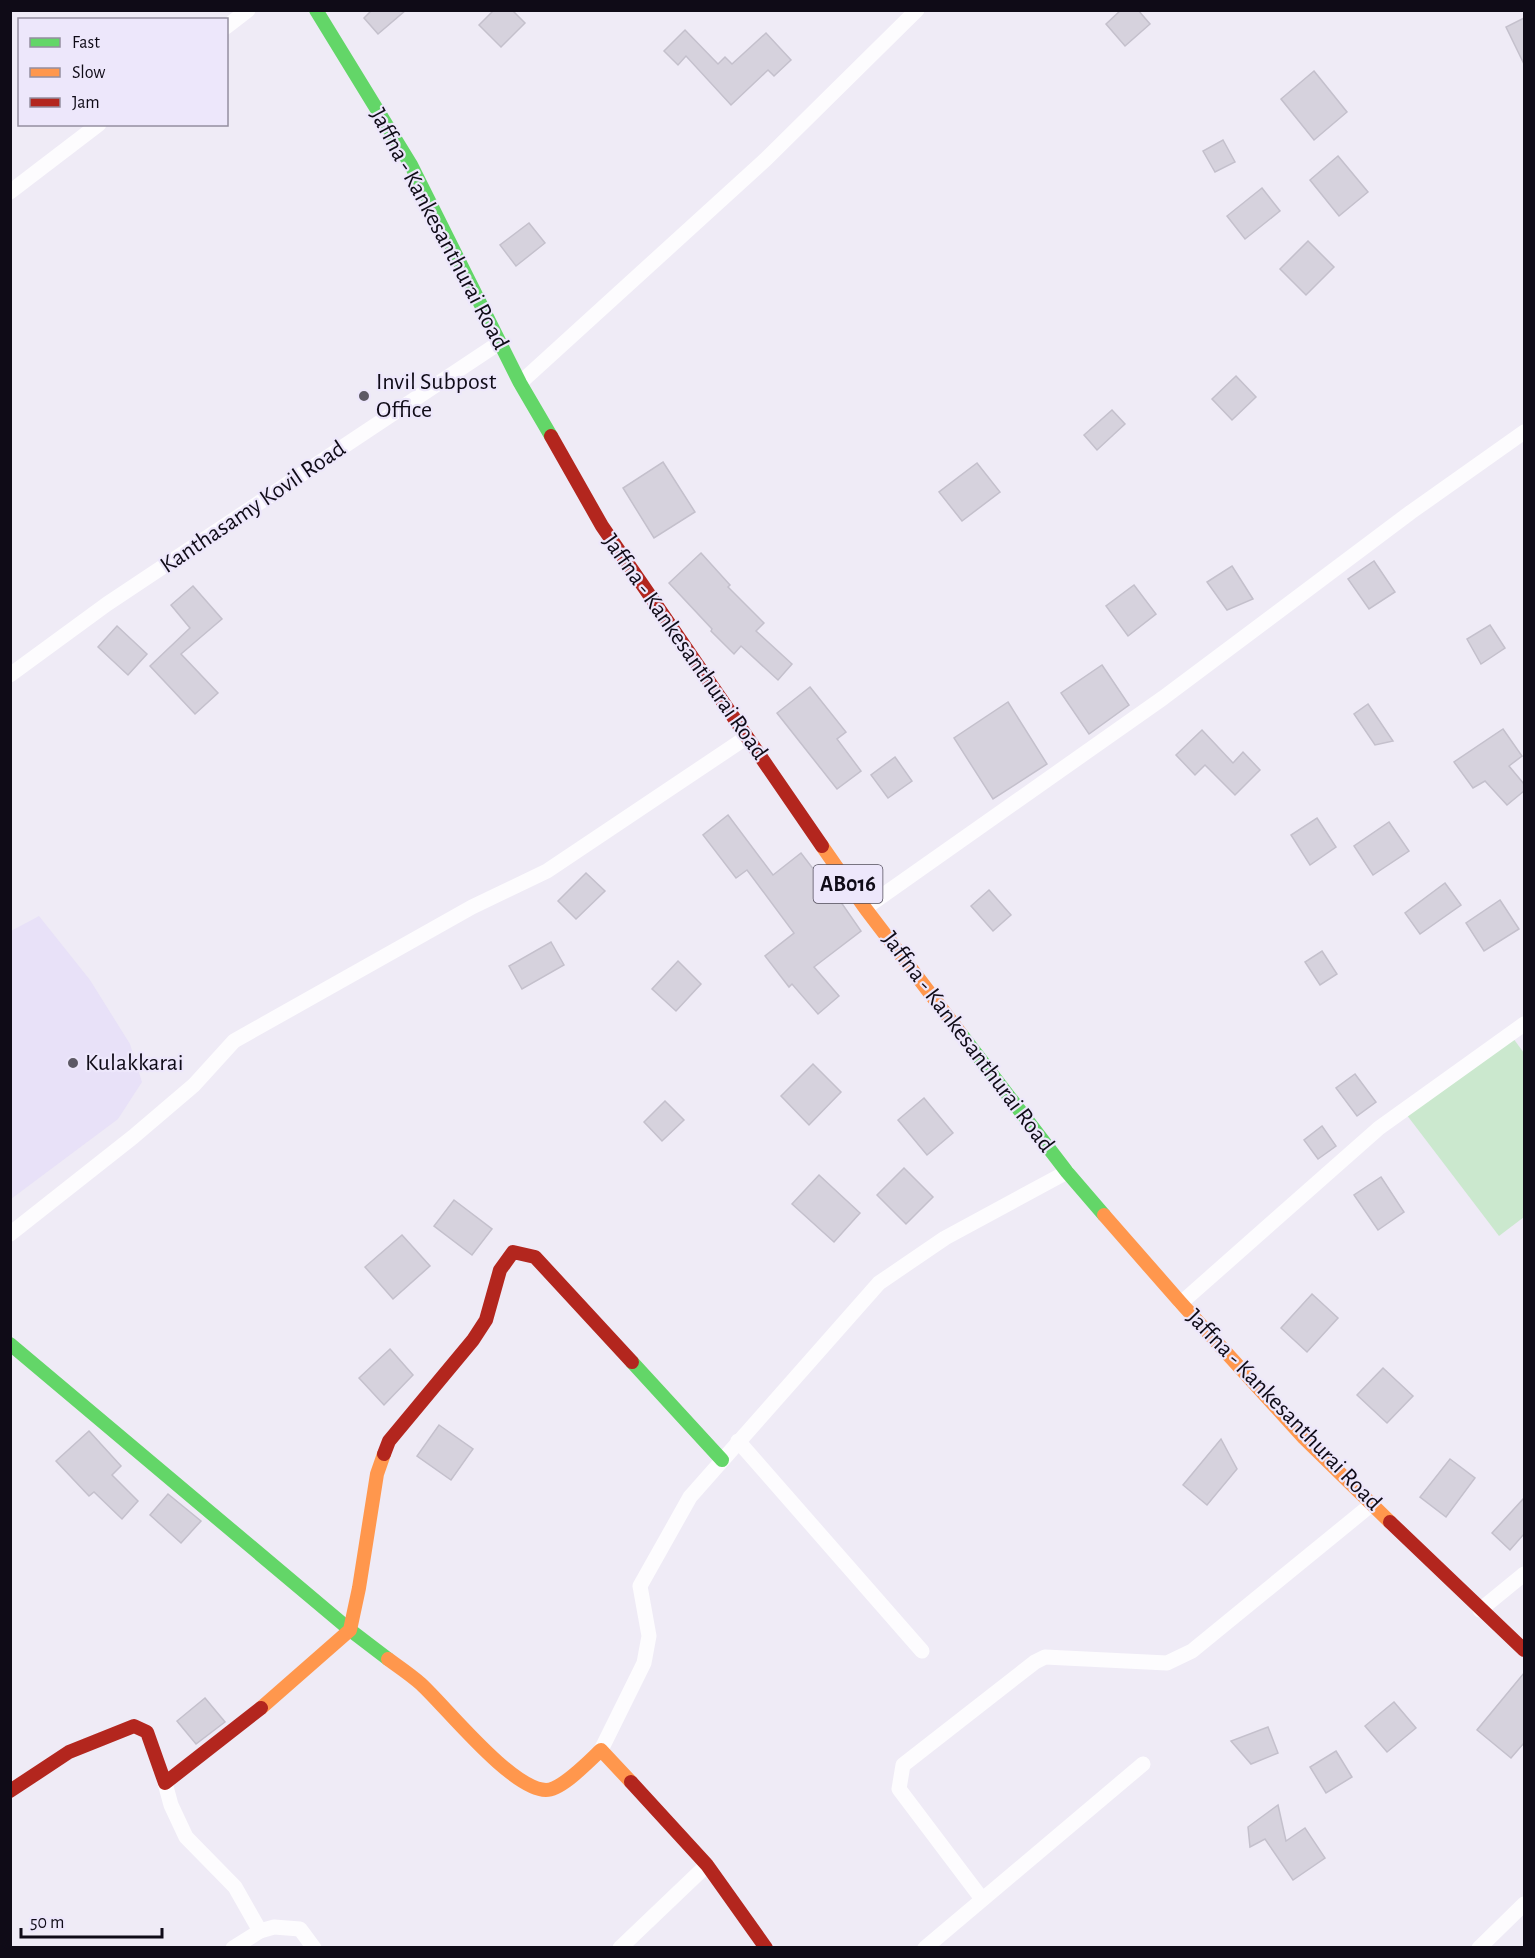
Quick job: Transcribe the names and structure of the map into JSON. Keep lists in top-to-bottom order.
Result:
{
  "streets": {
    "street": ["Jaffna - Kankesanthurai Road", "Kanthasamy Kovil Road", "AB016"]
  },
  "crossings": [
    ["Jaffna - Kankesanthurai Road", "Kanthasamy Kovil Road"]
  ],
  "places": ["Invil Subpost Office", "Kulakkarai"],
  "legend": ["Fast", "Slow", "Jam"],
  "scale_bar": "50 m"
}
